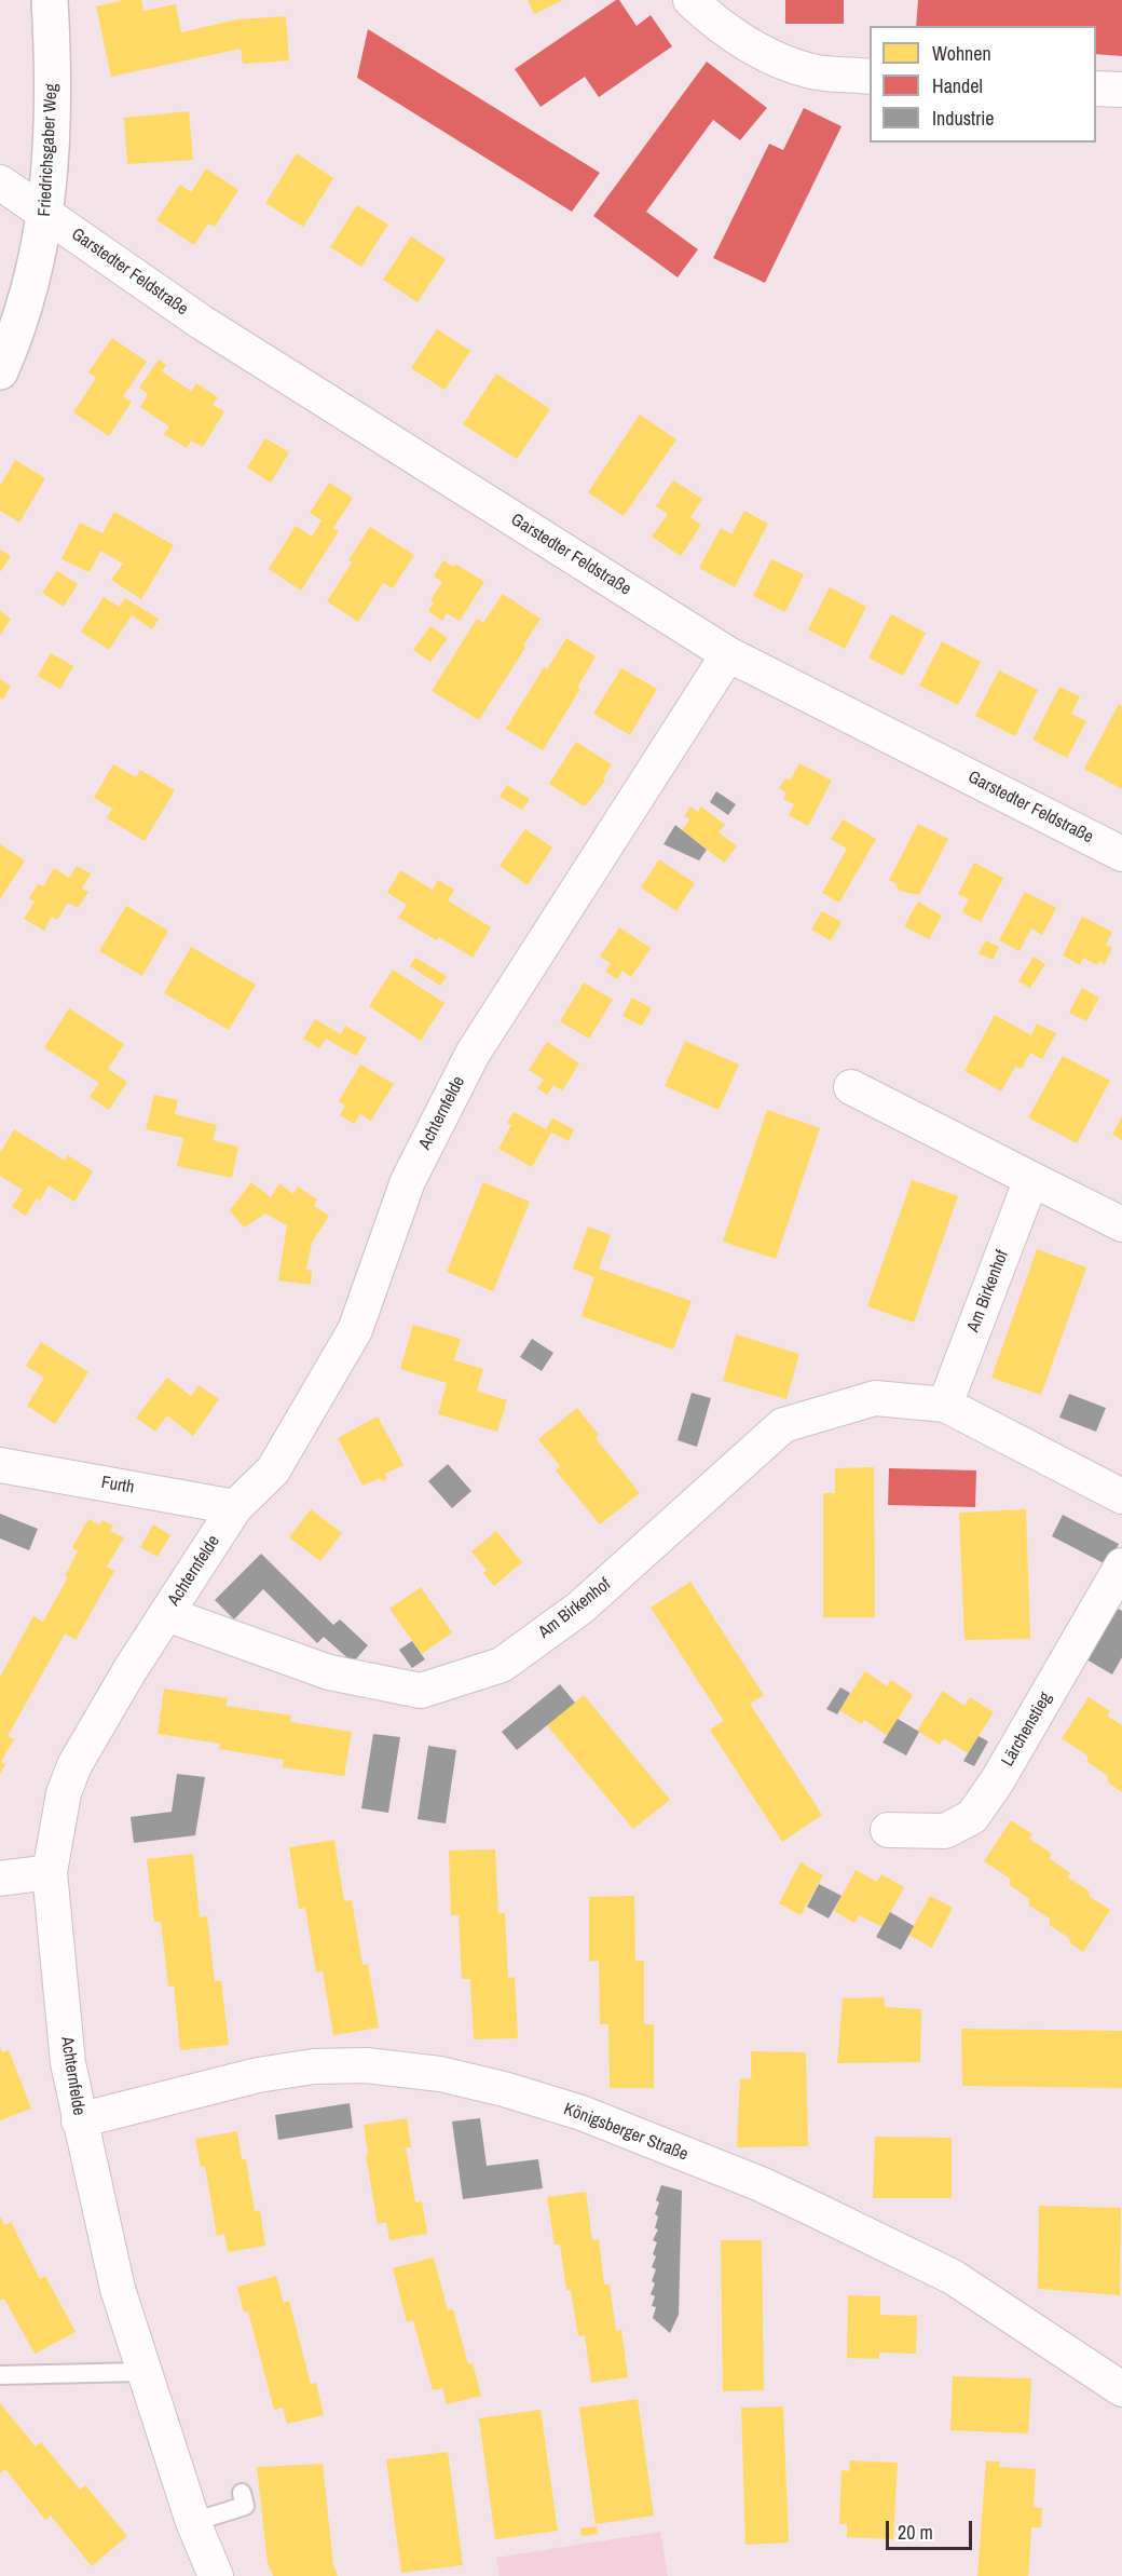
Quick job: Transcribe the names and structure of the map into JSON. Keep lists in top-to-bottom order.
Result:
{
  "streets": {
    "main road": ["Friedrichsgaber Weg"],
    "street": [
      "Garstedter Feldstraße",
      "Achternfelde",
      "Am Birkenhof",
      "Furth",
      "Lärchenstieg",
      "Königsberger Straße"
    ]
  },
  "crossings": [
    ["Friedrichsgaber Weg", "Garstedter Feldstraße"],
    ["Garstedter Feldstraße", "Achternfelde"],
    ["Achternfelde", "Am Birkenhof"],
    ["Achternfelde", "Furth"],
    ["Achternfelde", "Königsberger Straße"]
  ],
  "legend": ["Wohnen", "Handel", "Industrie"],
  "scale_bar": "20 m"
}
